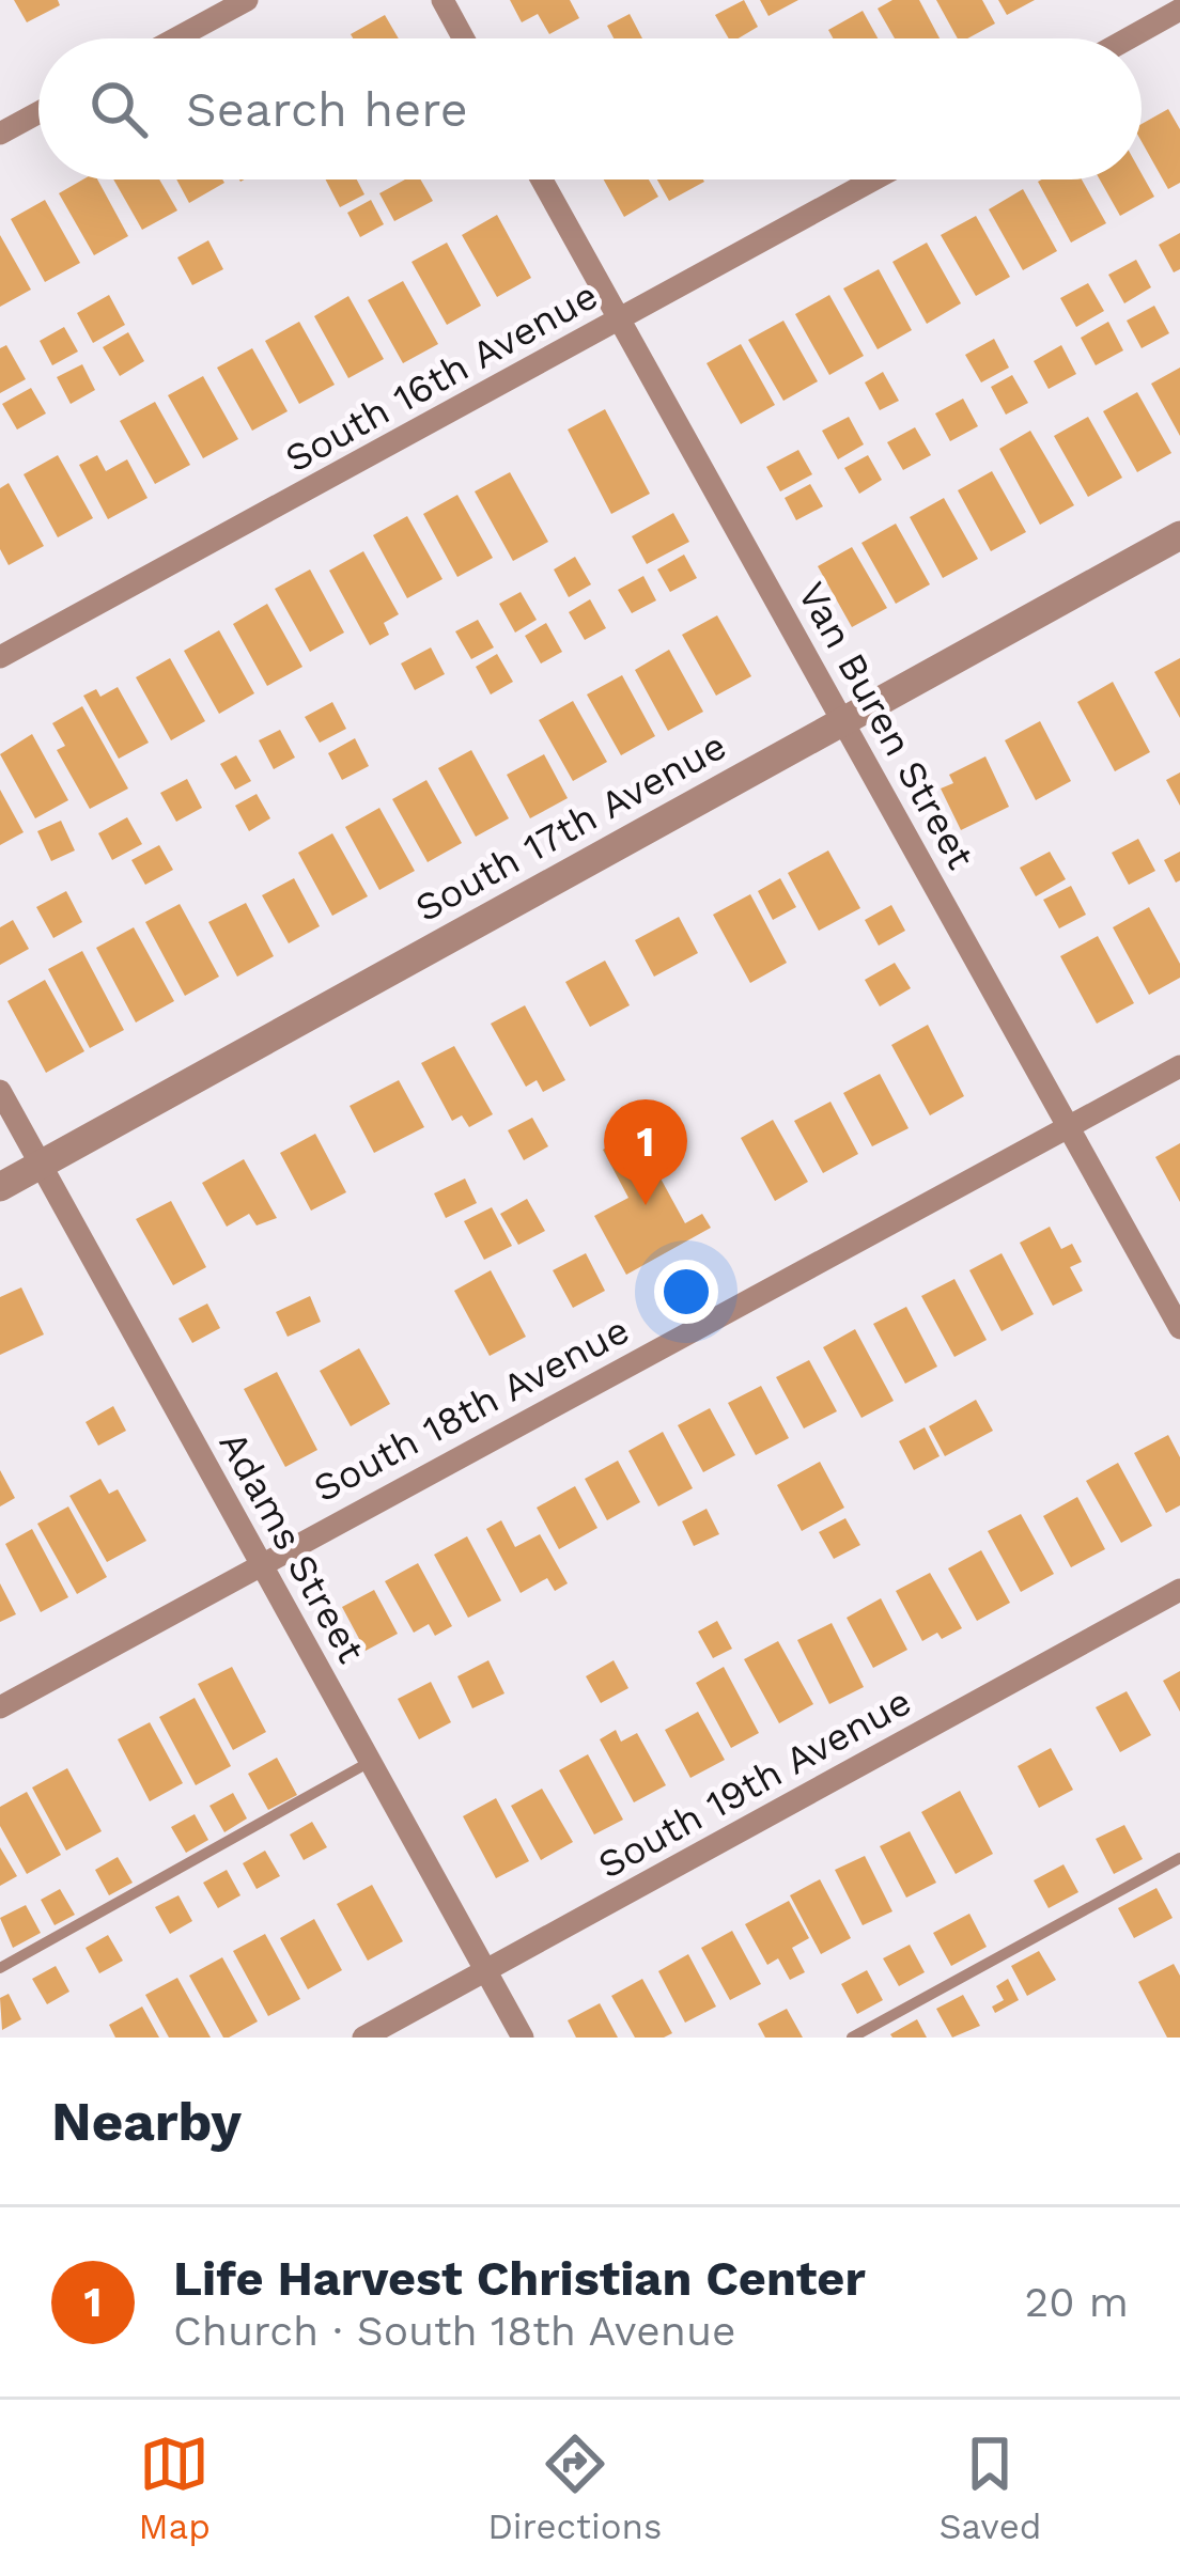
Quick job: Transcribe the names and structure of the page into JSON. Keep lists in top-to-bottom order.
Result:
{
  "streets": {
    "street": [
      "South 16th Avenue",
      "Van Buren Street",
      "South 17th Avenue",
      "South 18th Avenue",
      "Adams Street",
      "South 19th Avenue"
    ]
  },
  "crossings": [
    ["South 16th Avenue", "Van Buren Street"],
    ["Van Buren Street", "South 17th Avenue"],
    ["Van Buren Street", "South 18th Avenue"],
    ["South 17th Avenue", "Adams Street"],
    ["South 18th Avenue", "Adams Street"],
    ["Adams Street", "South 19th Avenue"]
  ],
  "page": {
    "search": "Search here",
    "pins": "1",
    "heading": "Nearby",
    "list": [
      {
        "mark": "1",
        "name": "Life Harvest Christian Center",
        "note": "Church · South 18th Avenue",
        "value": "20 m"
      }
    ],
    "nav": ["Map", "Directions", "Saved"]
  }
}
